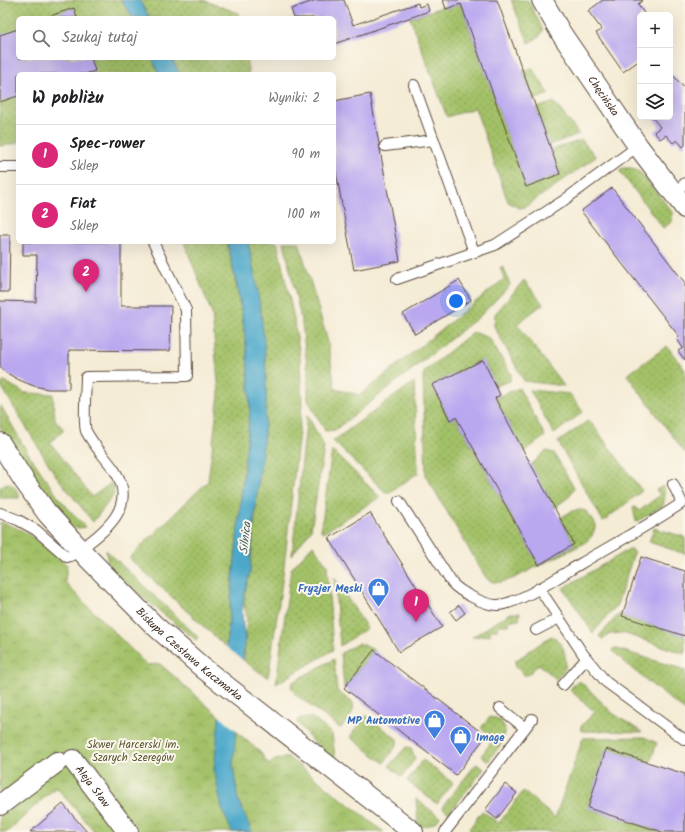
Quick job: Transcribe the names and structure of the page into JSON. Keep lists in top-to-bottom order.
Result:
{
  "streets": {
    "street": ["Chęcińska", "Biskupa Czesława Kaczmarka", "Aleja Sław"]
  },
  "water": ["Silnica"],
  "parks": ["Skwer Harcerski im. Szarych Szeregów"],
  "places": {
    "shop": ["Fryzjer Męski", "MP Automotive", "Image"]
  },
  "page": {
    "map_buttons": ["+", "−"],
    "search": "Szukaj tutaj",
    "heading": ["W pobliżu", "Wyniki: 2"],
    "list": [
      {
        "mark": "1",
        "name": "Spec-rower",
        "note": "Sklep",
        "value": "90 m"
      },
      {
        "mark": "2",
        "name": "Fiat",
        "note": "Sklep",
        "value": "100 m"
      }
    ],
    "pins": ["2", "1"]
  }
}
